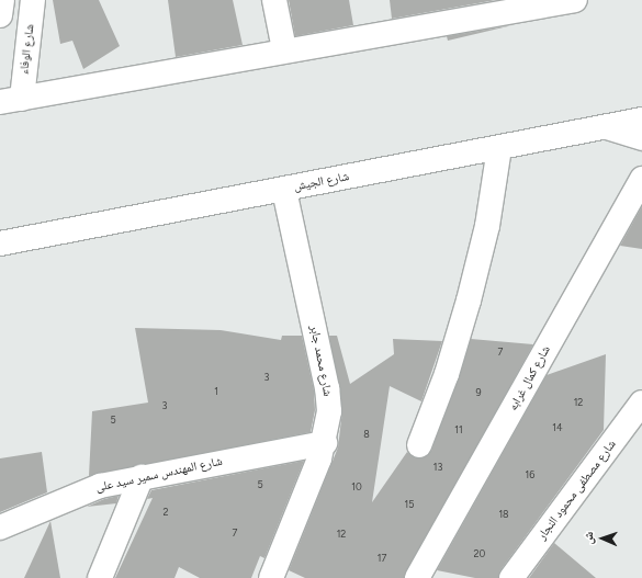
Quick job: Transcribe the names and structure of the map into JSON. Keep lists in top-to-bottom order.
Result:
{
  "streets": {
    "street": [
      "شارع الوفاء",
      "شارع الجيش",
      "شارع محمد جابر",
      "شارع كمال غرابه",
      "شارع المهندس سمير سيد على",
      "شارع مصطفى محمود النجار"
    ]
  },
  "crossings": [
    ["شارع الجيش", "شارع محمد جابر"],
    ["شارع محمد جابر", "شارع المهندس سمير سيد على"]
  ],
  "house_numbers": [
    "7",
    "3",
    "1",
    "9",
    "12",
    "3",
    "5",
    "14",
    "11",
    "8",
    "13",
    "16",
    "5",
    "10",
    "15",
    "2",
    "18",
    "7",
    "12",
    "20",
    "17"
  ],
  "north": "left"
}
